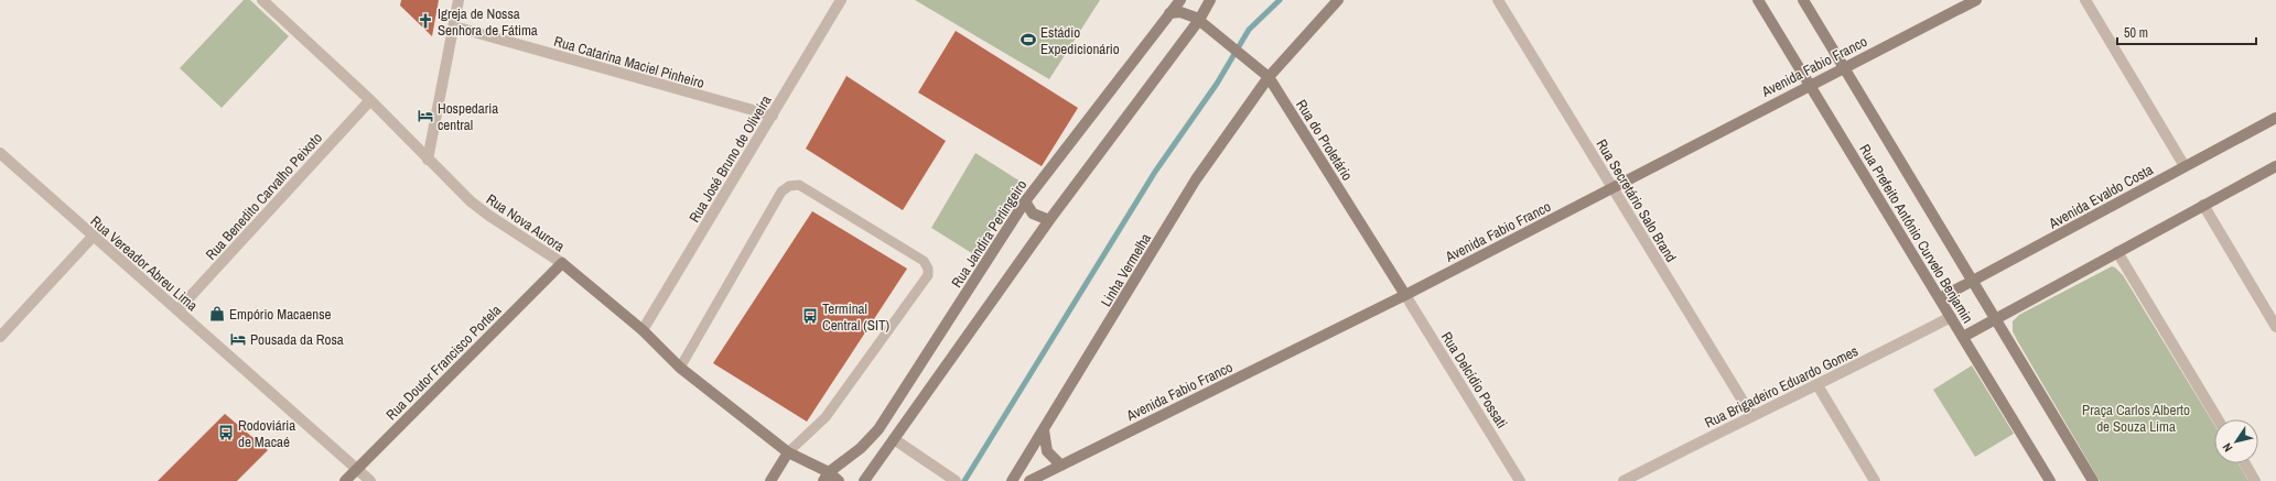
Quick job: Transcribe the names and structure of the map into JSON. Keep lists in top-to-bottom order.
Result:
{
  "streets": {
    "main road": [
      "Avenida Fabio Franco",
      "Rua do Proletário",
      "Avenida Evaldo Costa",
      "Rua Nova Aurora",
      "Rua Jandira Perlingeiro",
      "Rua Prefeito Antônio Curvelo Benjamin",
      "Linha Vermelha",
      "Rua Doutor Francisco Portela"
    ],
    "street": [
      "Rua Catarina Maciel Pinheiro",
      "Rua José Bruno de Oliveira",
      "Rua Benedito Carvalho Peixoto",
      "Rua Secretário Salo Brand",
      "Rua Vereador Abreu Lima",
      "Rua Delcídio Possati",
      "Rua Brigadeiro Eduardo Gomes"
    ]
  },
  "crossings": [
    ["Rua Catarina Maciel Pinheiro", "Rua José Bruno de Oliveira"],
    ["Avenida Fabio Franco", "Rua do Proletário"],
    ["Avenida Fabio Franco", "Rua Secretário Salo Brand"],
    ["Avenida Fabio Franco", "Rua Prefeito Antônio Curvelo Benjamin"],
    ["Avenida Fabio Franco", "Rua Delcídio Possati"],
    ["Rua do Proletário", "Linha Vermelha"],
    ["Rua do Proletário", "Rua Delcídio Possati"],
    ["Rua José Bruno de Oliveira", "Rua Nova Aurora"],
    ["Rua Benedito Carvalho Peixoto", "Rua Nova Aurora"],
    ["Rua Benedito Carvalho Peixoto", "Rua Vereador Abreu Lima"],
    ["Avenida Evaldo Costa", "Rua Prefeito Antônio Curvelo Benjamin"],
    ["Rua Secretário Salo Brand", "Rua Brigadeiro Eduardo Gomes"],
    ["Rua Nova Aurora", "Rua Jandira Perlingeiro"],
    ["Rua Nova Aurora", "Rua Doutor Francisco Portela"],
    ["Rua Prefeito Antônio Curvelo Benjamin", "Rua Brigadeiro Eduardo Gomes"],
    ["Rua Vereador Abreu Lima", "Rua Doutor Francisco Portela"]
  ],
  "parks": ["Praça Carlos Alberto de Souza Lima"],
  "places": {
    "church": ["Igreja de Nossa Senhora de Fátima"],
    "sports": ["Estádio Expedicionário"],
    "hotel": ["Hospedaria central", "Pousada da Rosa"],
    "shop": ["Empório Macaense"],
    "bus stop": ["Terminal Central (SIT)", "Rodoviária de Macaé"]
  },
  "scale_bar": "50 m",
  "north": "bottom left"
}
